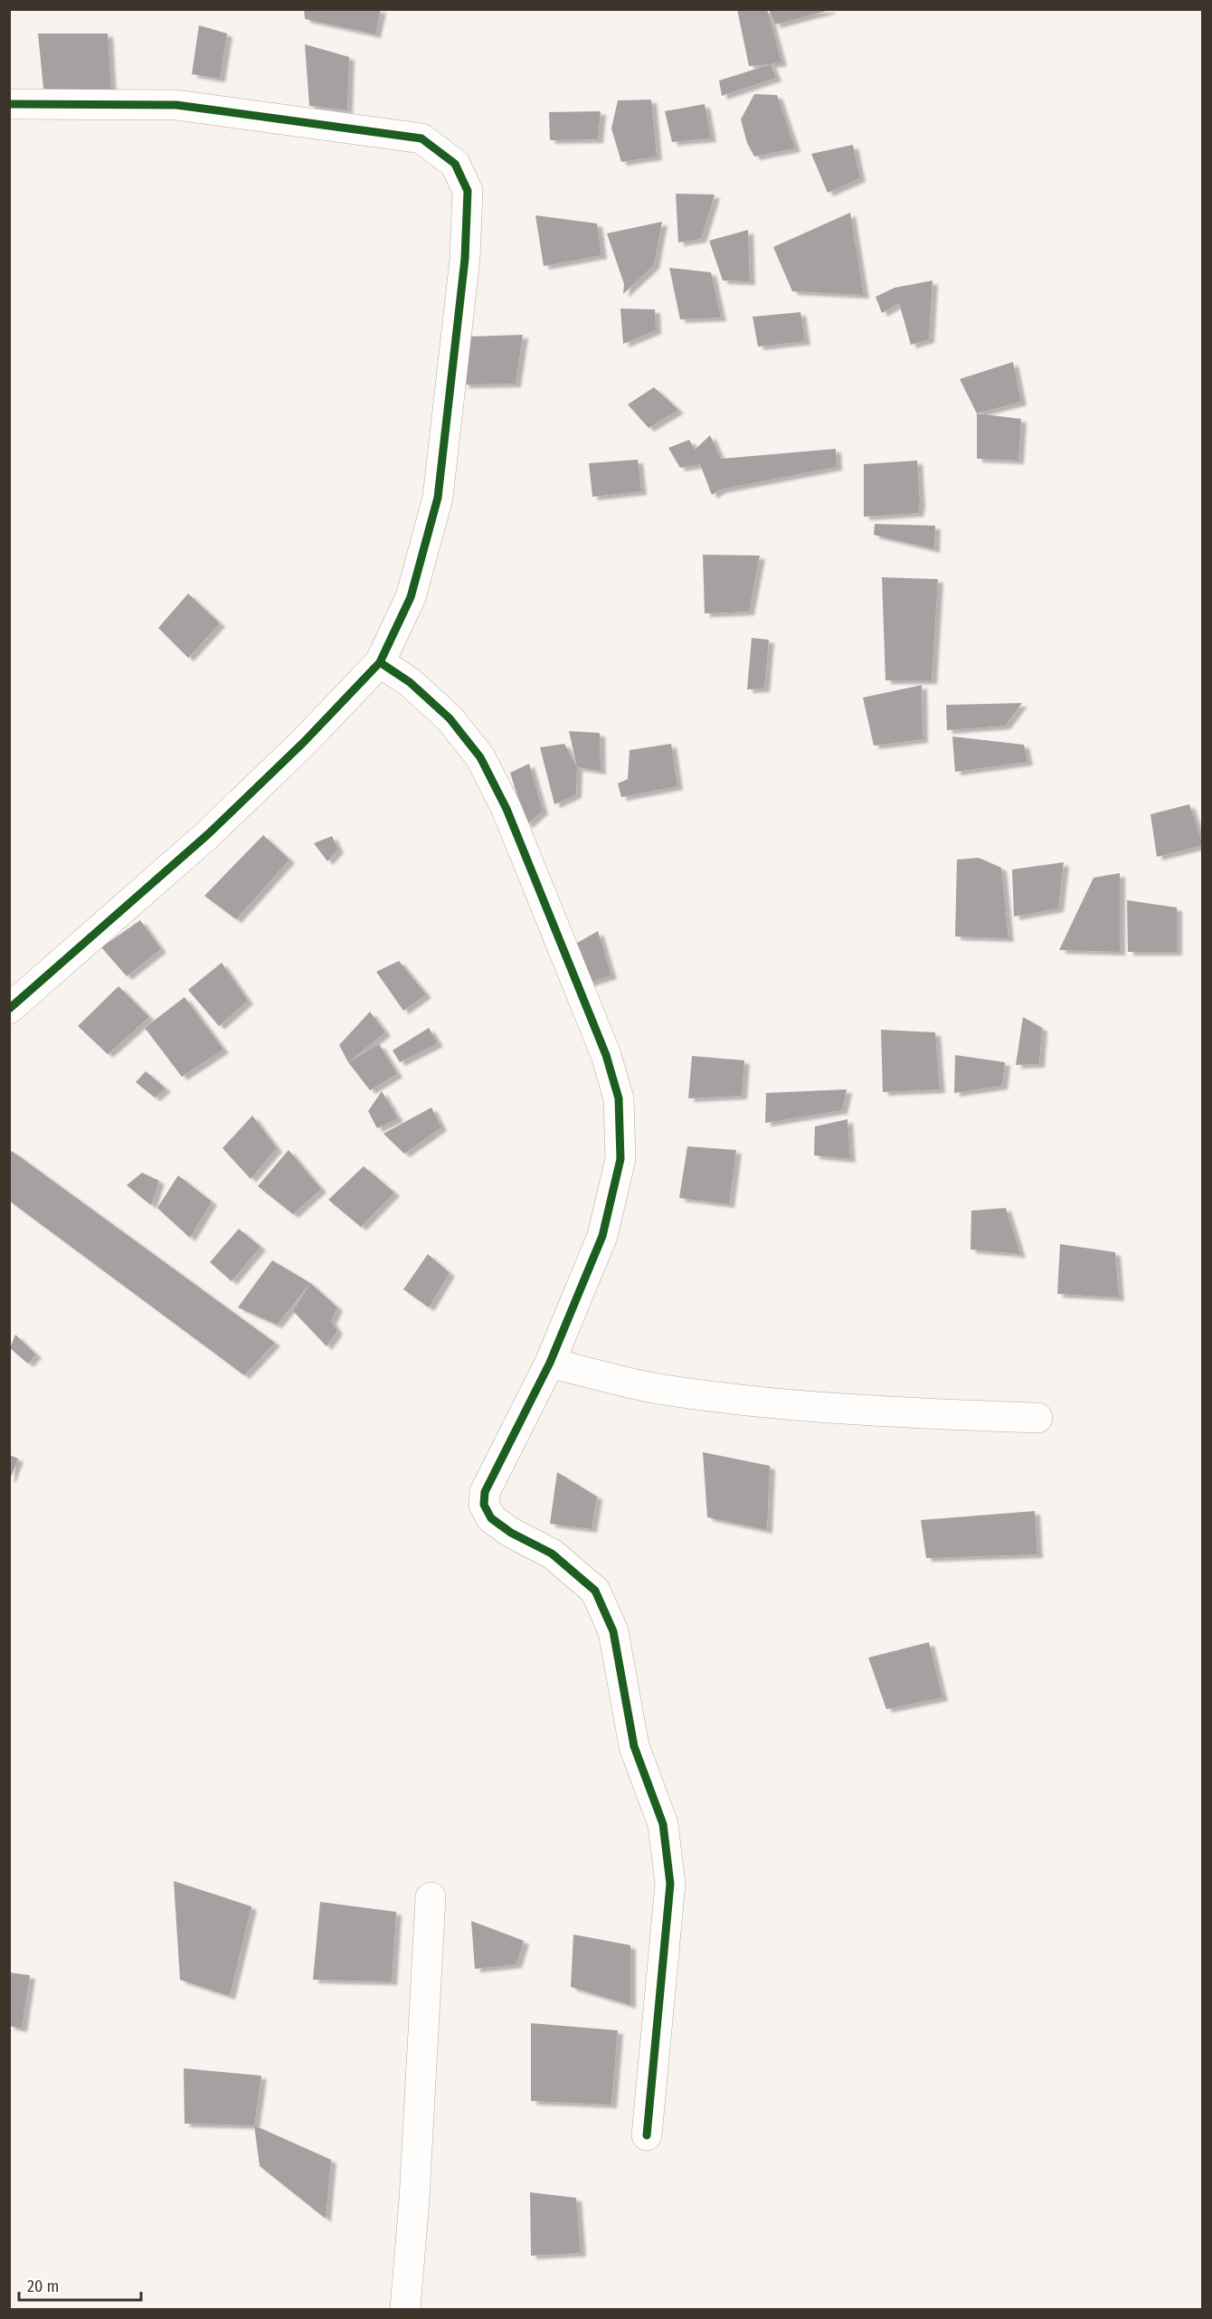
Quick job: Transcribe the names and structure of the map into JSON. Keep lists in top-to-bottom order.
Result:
{
  "scale_bar": "20 m"
}
